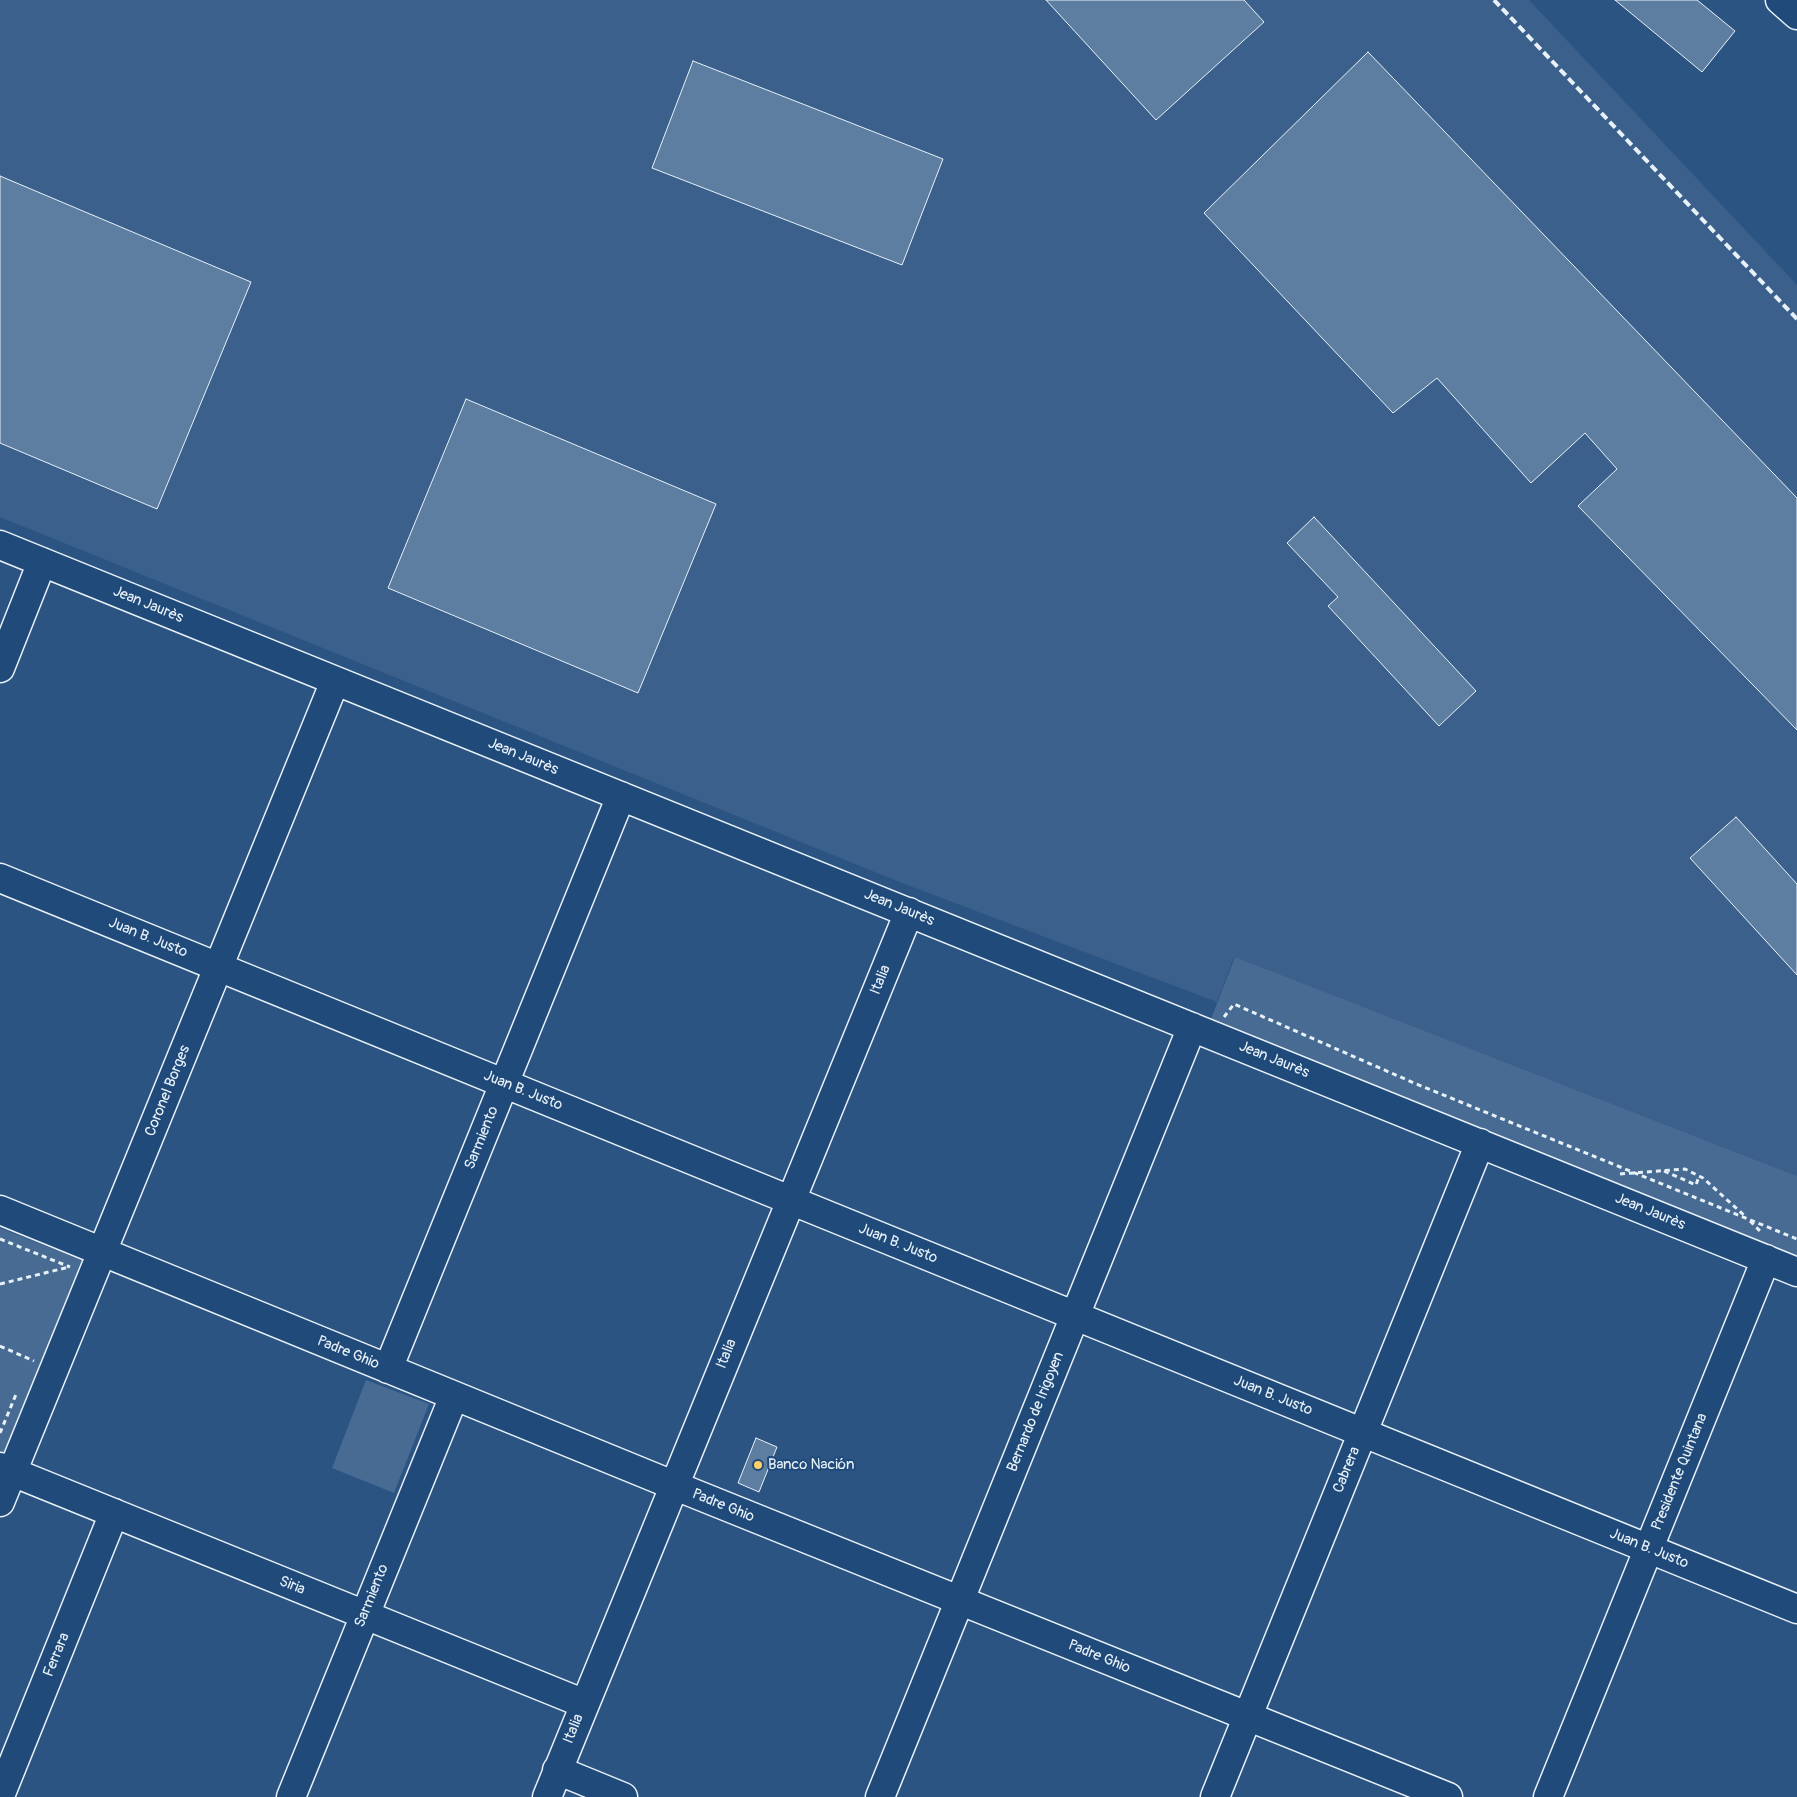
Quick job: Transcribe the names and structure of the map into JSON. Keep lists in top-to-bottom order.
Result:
{
  "streets": {
    "street": [
      "Jean Jaurès",
      "Juan B. Justo",
      "Italia",
      "Coronel Borges",
      "Sarmiento",
      "Padre Ghio",
      "Bernardo de Irigoyen",
      "Cabrera",
      "Presidente Quintana",
      "Siria",
      "Ferrara"
    ]
  },
  "crossings": [
    ["Jean Jaurès", "Italia"],
    ["Jean Jaurès", "Coronel Borges"],
    ["Jean Jaurès", "Sarmiento"],
    ["Jean Jaurès", "Bernardo de Irigoyen"],
    ["Jean Jaurès", "Cabrera"],
    ["Jean Jaurès", "Presidente Quintana"],
    ["Juan B. Justo", "Italia"],
    ["Juan B. Justo", "Coronel Borges"],
    ["Juan B. Justo", "Sarmiento"],
    ["Juan B. Justo", "Bernardo de Irigoyen"],
    ["Juan B. Justo", "Cabrera"],
    ["Juan B. Justo", "Presidente Quintana"],
    ["Italia", "Padre Ghio"],
    ["Italia", "Siria"],
    ["Coronel Borges", "Padre Ghio"],
    ["Coronel Borges", "Siria"],
    ["Sarmiento", "Padre Ghio"],
    ["Sarmiento", "Siria"],
    ["Padre Ghio", "Bernardo de Irigoyen"],
    ["Padre Ghio", "Cabrera"],
    ["Siria", "Ferrara"]
  ],
  "places": ["Banco Nación"]
}
